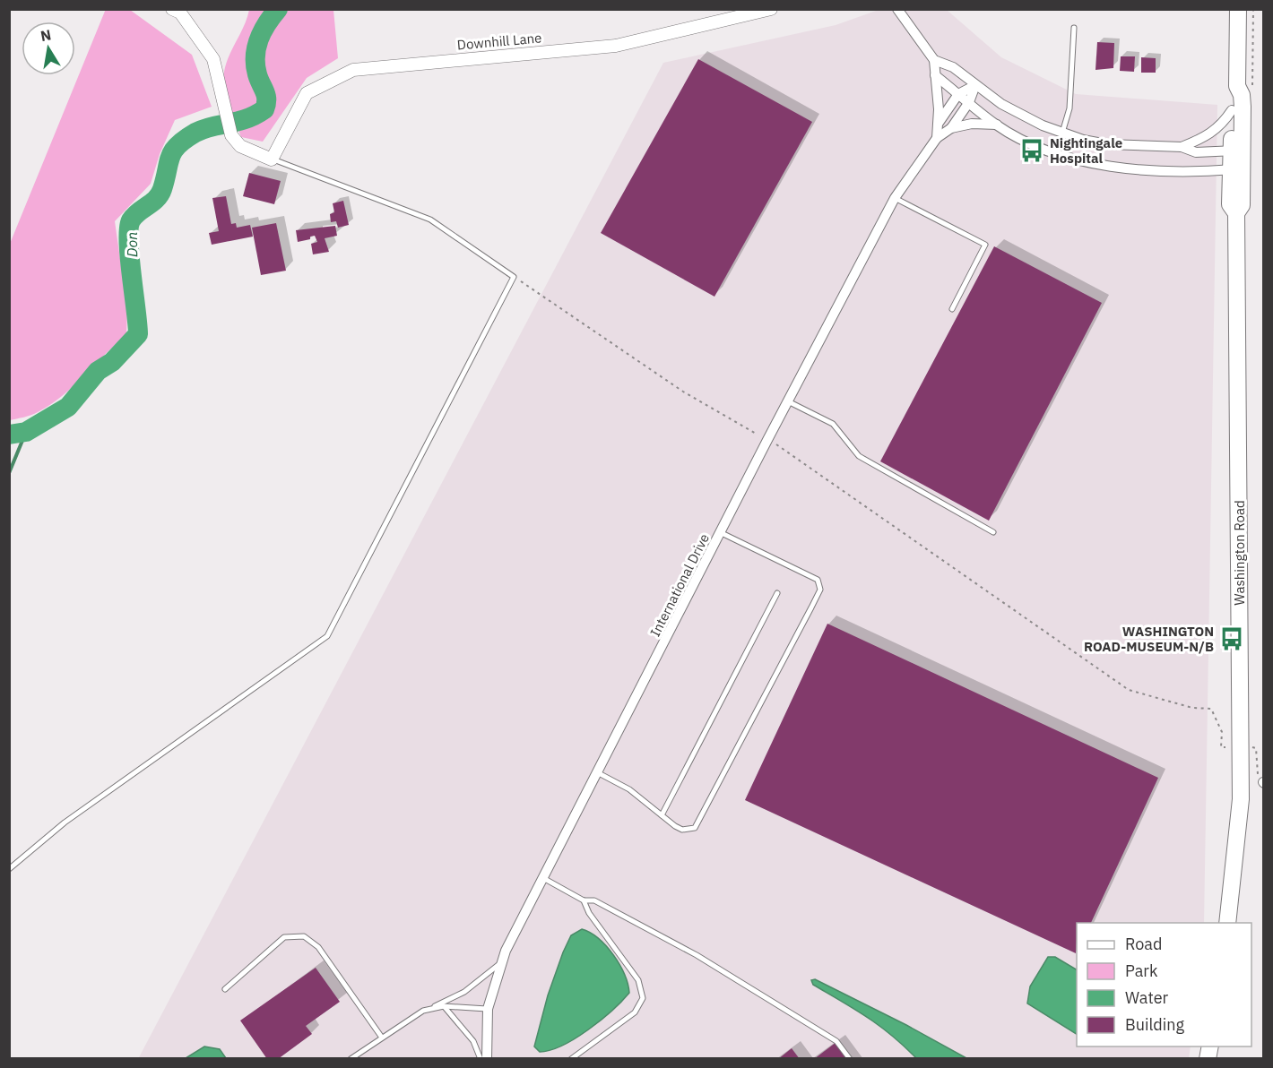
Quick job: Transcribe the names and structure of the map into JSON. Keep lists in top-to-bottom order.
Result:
{
  "streets": {
    "main road": ["Washington Road"],
    "street": ["Downhill Lane", "International Drive"]
  },
  "crossings": [
    ["Washington Road", "International Drive"]
  ],
  "water": ["Don"],
  "places": {
    "bus stop": ["Nightingale Hospital", "WASHINGTON ROAD-MUSEUM-N/B"]
  },
  "legend": [
    "Road",
    "Park",
    "Water",
    "Building"
  ],
  "north": "top"
}
